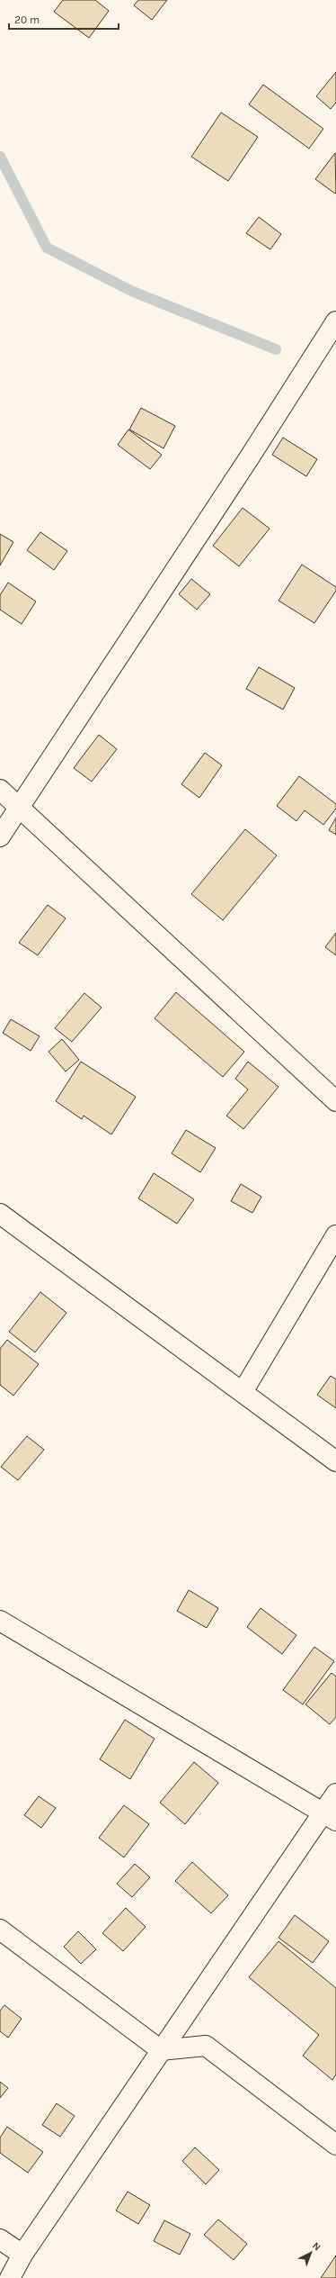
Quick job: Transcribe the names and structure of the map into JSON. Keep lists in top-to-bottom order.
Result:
{
  "scale_bar": "20 m",
  "north": "top right"
}
